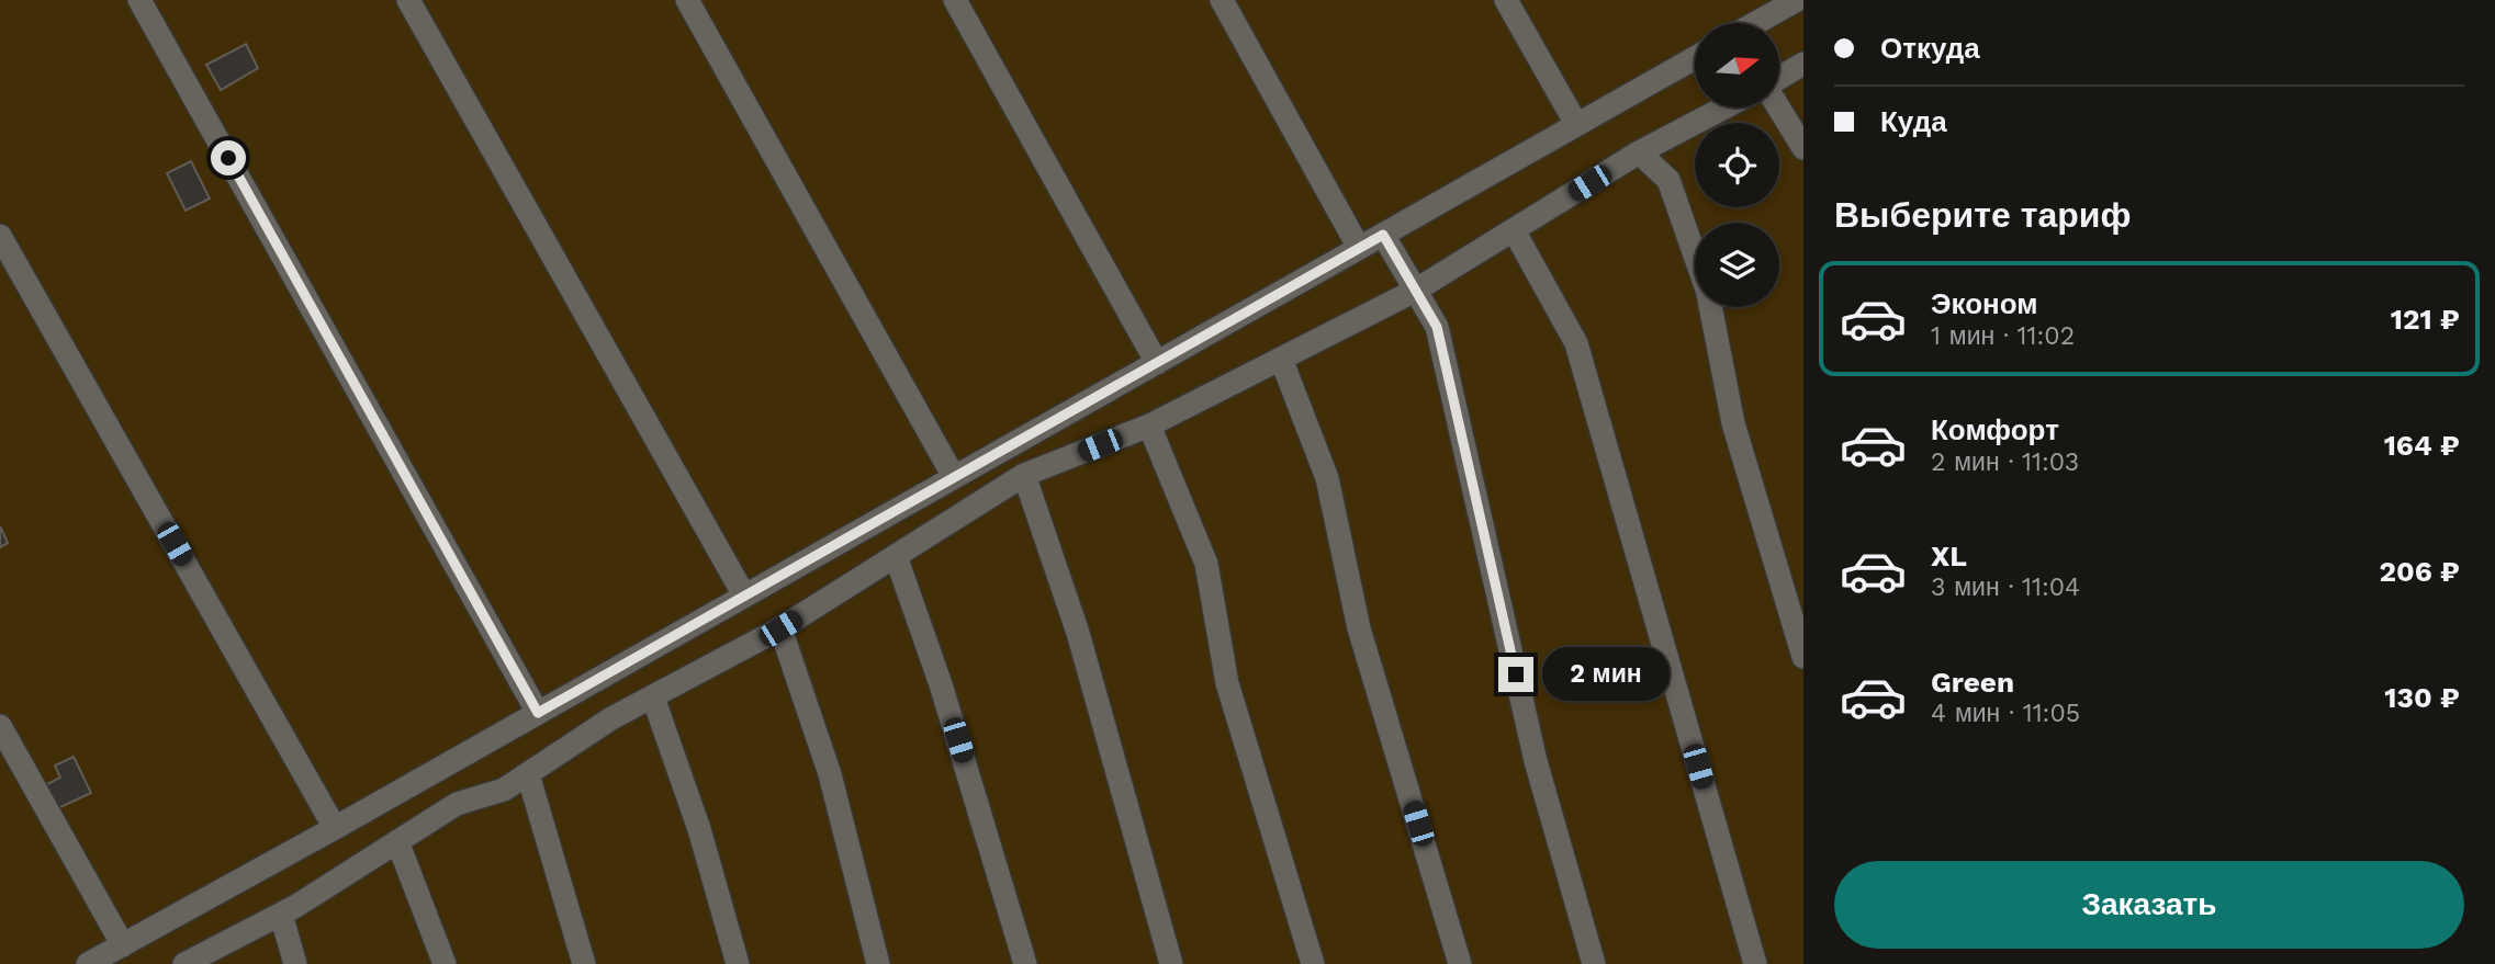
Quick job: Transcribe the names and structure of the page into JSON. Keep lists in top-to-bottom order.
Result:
{
  "north": "right",
  "page": {
    "banner": ["Откуда", "Куда"],
    "heading": "Выберите тариф",
    "list": [
      {
        "name": "Эконом",
        "note": "1 мин · 11:02",
        "value": "121 ₽"
      },
      {
        "name": "Комфорт",
        "note": "2 мин · 11:03",
        "value": "164 ₽"
      },
      {
        "name": "XL",
        "note": "3 мин · 11:04",
        "value": "206 ₽"
      },
      {
        "name": "Green",
        "note": "4 мин · 11:05",
        "value": "130 ₽"
      }
    ],
    "bubble": "2 мин",
    "buttons": "Заказать"
  }
}
